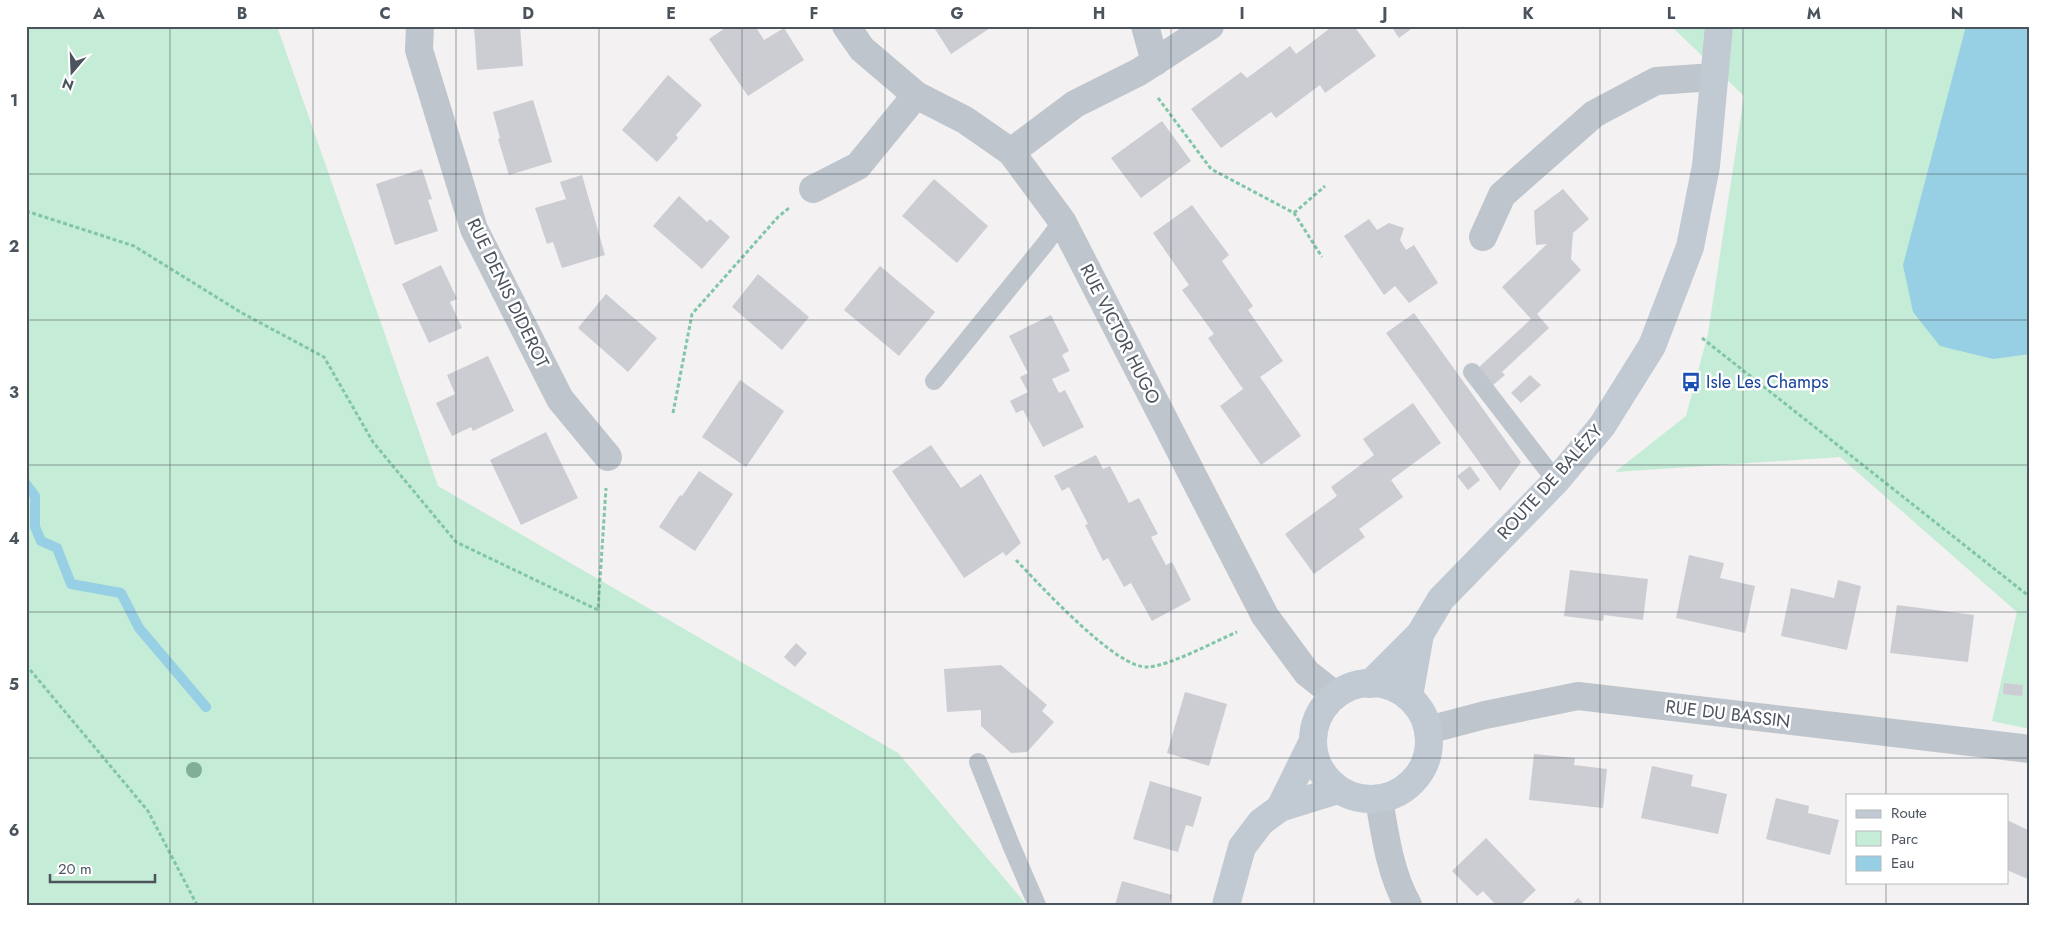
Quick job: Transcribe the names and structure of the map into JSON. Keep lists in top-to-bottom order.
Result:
{
  "streets": {
    "main road": ["ROUTE DE BALÉZY"],
    "street": ["RUE DENIS DIDEROT", "RUE VICTOR HUGO", "RUE DU BASSIN"]
  },
  "crossings": [
    ["RUE VICTOR HUGO", "ROUTE DE BALÉZY"],
    ["RUE VICTOR HUGO", "RUE DU BASSIN"],
    ["ROUTE DE BALÉZY", "RUE DU BASSIN"]
  ],
  "places": {
    "bus stop": ["Isle Les Champs"]
  },
  "legend": ["Route", "Parc", "Eau"],
  "scale_bar": "20 m",
  "north": "bottom",
  "grid": {
    "columns": [
      "A",
      "B",
      "C",
      "D",
      "E",
      "F",
      "G",
      "H",
      "I",
      "J",
      "K",
      "L",
      "M",
      "N"
    ],
    "rows": [
      "1",
      "2",
      "3",
      "4",
      "5",
      "6"
    ]
  }
}
